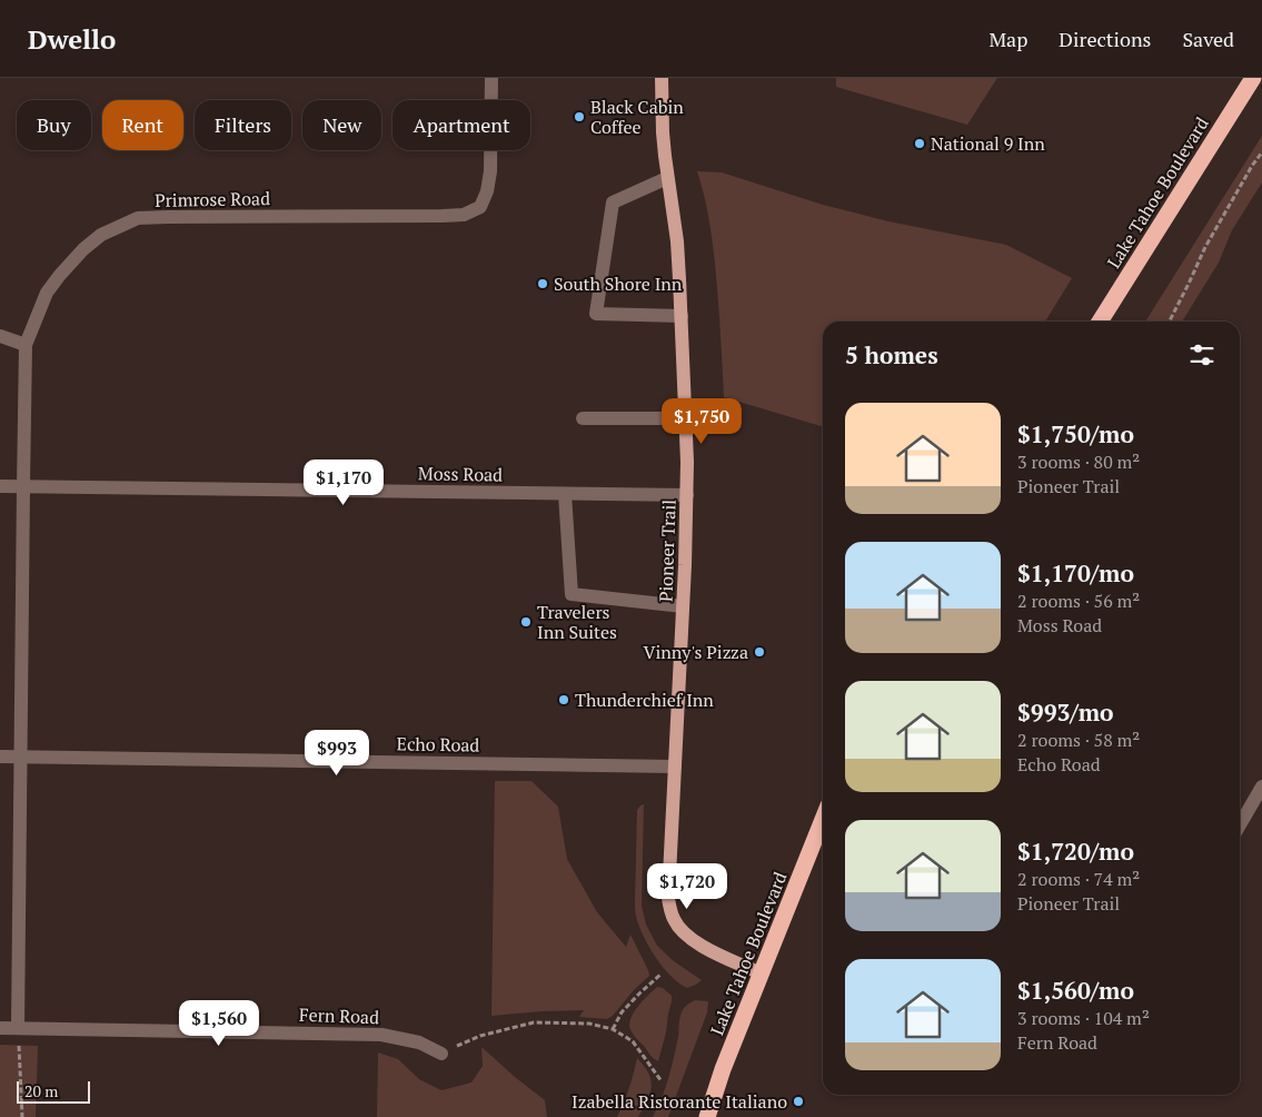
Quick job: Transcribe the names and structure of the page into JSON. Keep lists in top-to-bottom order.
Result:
{
  "streets": {
    "highway": ["Lake Tahoe Boulevard"],
    "main road": ["Pioneer Trail"],
    "street": [
      "Primrose Road",
      "Moss Road",
      "Echo Road",
      "Fern Road"
    ]
  },
  "crossings": [
    ["Lake Tahoe Boulevard", "Pioneer Trail"],
    ["Primrose Road", "Moss Road"],
    ["Primrose Road", "Echo Road"],
    ["Primrose Road", "Fern Road"],
    ["Moss Road", "Pioneer Trail"],
    ["Pioneer Trail", "Echo Road"]
  ],
  "places": [
    "Black Cabin Coffee",
    "National 9 Inn",
    "South Shore Inn",
    "Travelers Inn Suites",
    "Vinny's Pizza",
    "Thunderchief Inn",
    "Izabella Ristorante Italiano"
  ],
  "scale_bar": "20 m",
  "page": {
    "header": "Dwello",
    "nav": ["Map", "Directions", "Saved"],
    "chip": [
      "Buy",
      "Rent",
      "Filters",
      "New",
      "Apartment"
    ],
    "heading": "5 homes",
    "list": [
      {
        "name": "$1,750/mo",
        "note": "3 rooms · 80 m² · Pioneer Trail"
      },
      {
        "name": "$1,170/mo",
        "note": "2 rooms · 56 m² · Moss Road"
      },
      {
        "name": "$993/mo",
        "note": "2 rooms · 58 m² · Echo Road"
      },
      {
        "name": "$1,720/mo",
        "note": "2 rooms · 74 m² · Pioneer Trail"
      },
      {
        "name": "$1,560/mo",
        "note": "3 rooms · 104 m² · Fern Road"
      }
    ],
    "price": [
      "$1,750",
      "$1,170",
      "$993",
      "$1,720",
      "$1,560"
    ],
    "scale": "20 m"
  }
}
